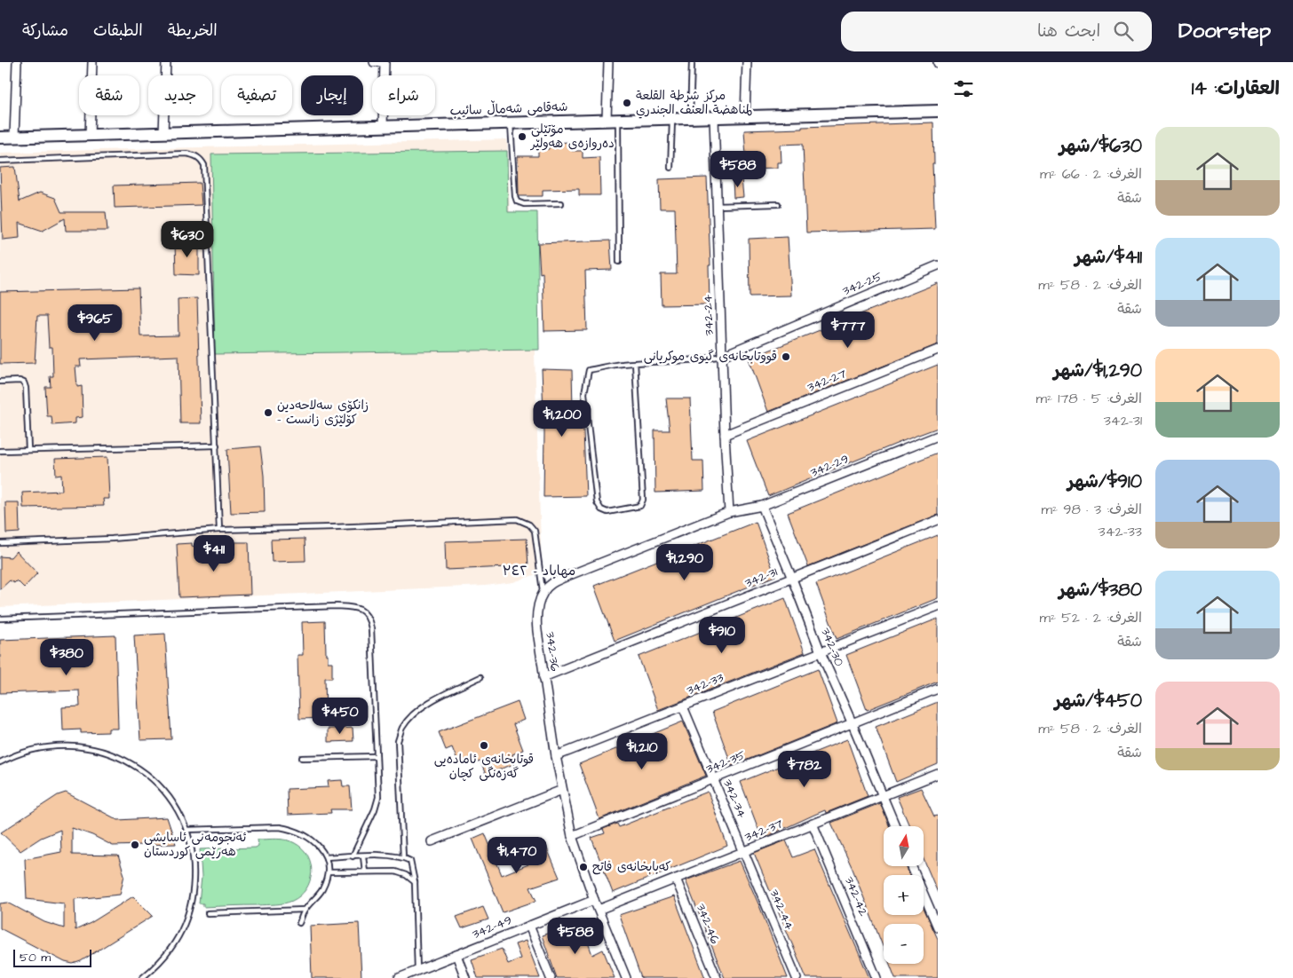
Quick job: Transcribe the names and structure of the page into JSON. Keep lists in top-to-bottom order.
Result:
{
  "streets": {
    "street": [
      "شەقامی شەماڵ سائیب",
      "342-25",
      "342-24",
      "342-27",
      "342-29",
      "342-31",
      "342-30",
      "342-36",
      "342-33",
      "342-35",
      "342-34",
      "342-37",
      "342-42",
      "342-44",
      "342-46",
      "342-49"
    ]
  },
  "crossings": [
    ["شەقامی شەماڵ سائیب", "342-24"],
    ["342-25", "342-24"],
    ["342-24", "342-27"],
    ["342-24", "342-29"],
    ["342-29", "342-30"],
    ["342-31", "342-30"],
    ["342-31", "342-36"],
    ["342-30", "342-33"],
    ["342-30", "342-35"],
    ["342-30", "342-37"],
    ["342-36", "342-33"],
    ["342-36", "342-35"],
    ["342-36", "342-37"],
    ["342-36", "342-49"],
    ["342-33", "342-34"],
    ["342-35", "342-34"],
    ["342-34", "342-37"],
    ["342-34", "342-44"],
    ["342-37", "342-42"],
    ["342-37", "342-44"],
    ["342-37", "342-46"]
  ],
  "districts": ["مهاباد - ٣٤٢"],
  "places": [
    "مركز شرطة القلعة لمناهضة العنف الجندري",
    "مۆتێلی دەروازەی هەولێر",
    "قووتابخانەی گيوی موكريانی",
    "زانکۆی سەلاحەدین - کۆلێژی زانست",
    "قوتابخانەی ئامادەیی گەزەنگی کچان",
    "ئەنجومەنی ئاسایشی هەرێمی کوردستان",
    "كەبابخانەی فاتح"
  ],
  "scale_bar": "50 m",
  "north": "top",
  "page": {
    "header": "Doorstep",
    "search": "ابحث هنا",
    "nav": ["الخريطة", "الطبقات", "مشاركة"],
    "heading": "العقارات: 14",
    "chip": [
      "شراء",
      "إيجار",
      "تصفية",
      "جديد",
      "شقة"
    ],
    "list": [
      {
        "name": "$630/شهر",
        "note": "الغرف: 2 · 66 m² · شقة"
      },
      {
        "name": "$411/شهر",
        "note": "الغرف: 2 · 58 m² · شقة"
      },
      {
        "name": "$1,290/شهر",
        "note": "الغرف: 5 · 178 m² · 342-31"
      },
      {
        "name": "$910/شهر",
        "note": "الغرف: 3 · 98 m² · 342-33"
      },
      {
        "name": "$380/شهر",
        "note": "الغرف: 2 · 52 m² · شقة"
      },
      {
        "name": "$450/شهر",
        "note": "الغرف: 2 · 58 m² · شقة"
      }
    ],
    "price": [
      "$588",
      "$630",
      "$965",
      "$777",
      "$1,200",
      "$411",
      "$1,290",
      "$910",
      "$380",
      "$450",
      "$1,210",
      "$782",
      "$1,470",
      "$588"
    ],
    "map_buttons": ["+", "−"],
    "scale": "50 m"
  }
}
